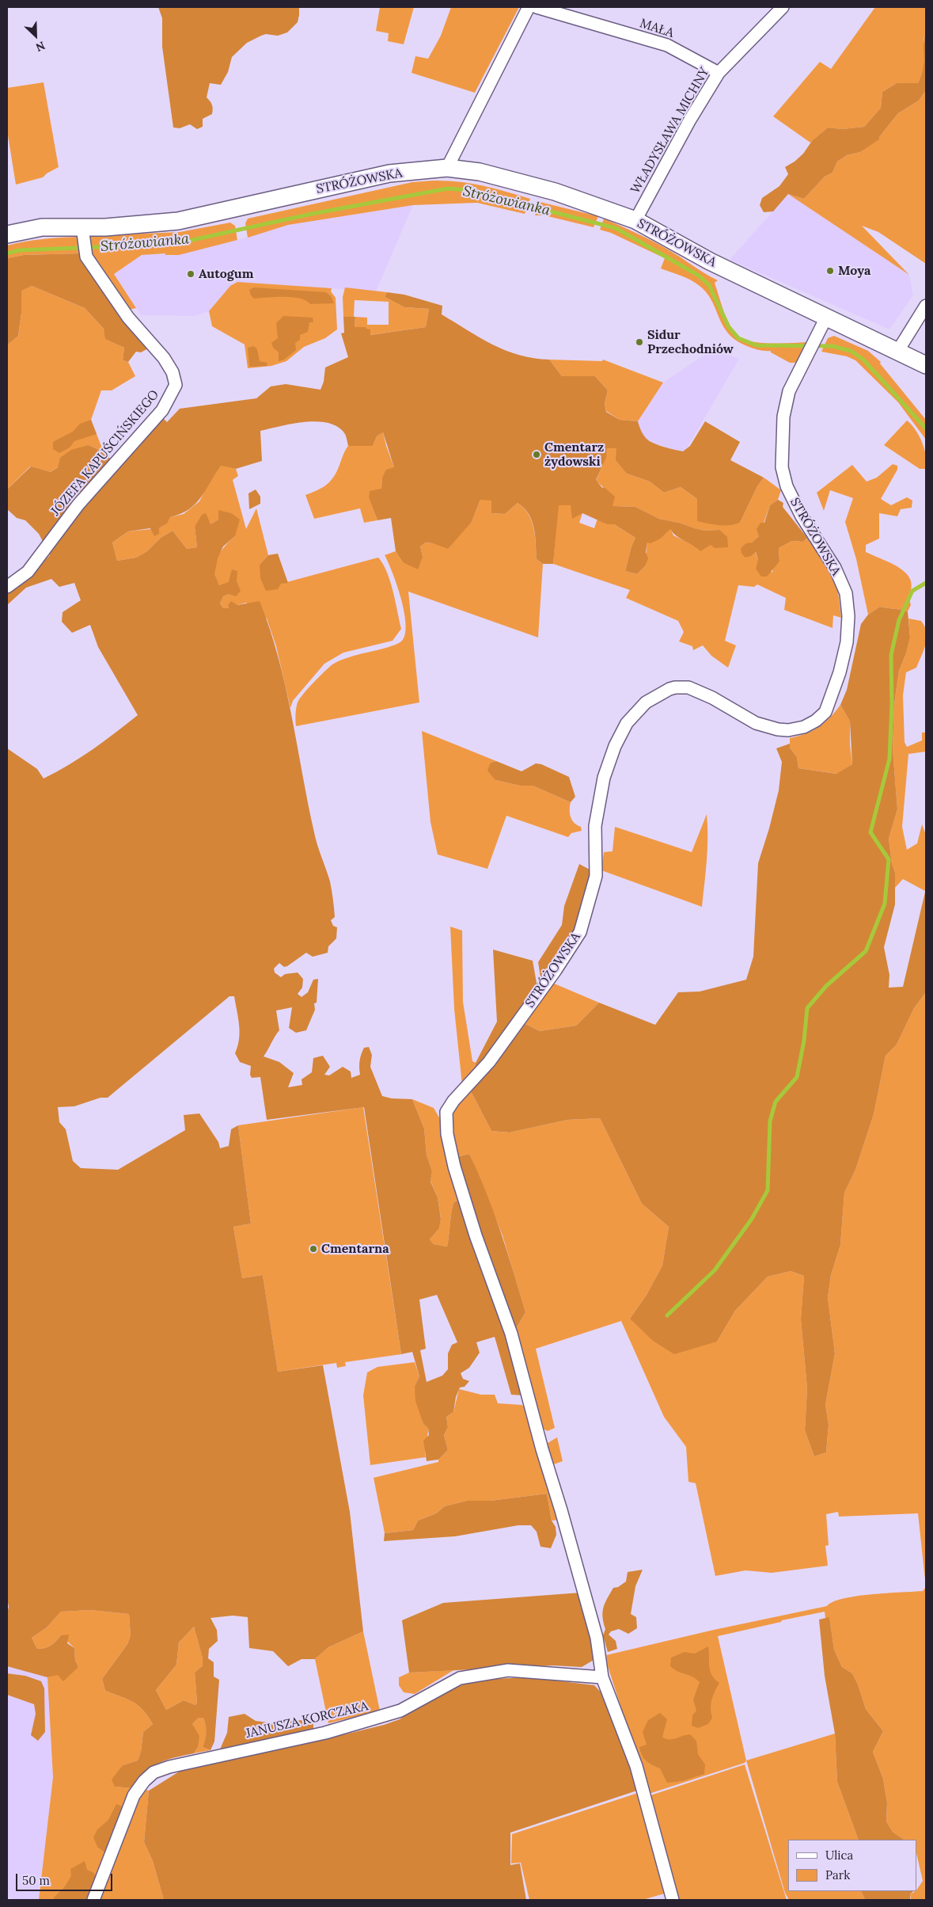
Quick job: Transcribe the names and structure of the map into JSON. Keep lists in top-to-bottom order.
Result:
{
  "streets": {
    "main road": ["STRÓŻOWSKA"],
    "street": [
      "MAŁA",
      "WŁADYSŁAWA MICHNY",
      "JÓZEFA KAPUŚCIŃSKIEGO",
      "JANUSZA KORCZAKA"
    ]
  },
  "crossings": [
    ["MAŁA", "WŁADYSŁAWA MICHNY"],
    ["WŁADYSŁAWA MICHNY", "STRÓŻOWSKA"],
    ["STRÓŻOWSKA", "JÓZEFA KAPUŚCIŃSKIEGO"],
    ["STRÓŻOWSKA", "JANUSZA KORCZAKA"]
  ],
  "water": ["Stróżowianka"],
  "places": [
    "Moya",
    "Autogum",
    "Sidur Przechodniów",
    "Cmentarz żydowski",
    "Cmentarna"
  ],
  "legend": ["Ulica", "Park"],
  "scale_bar": "50 m",
  "north": "bottom right"
}
